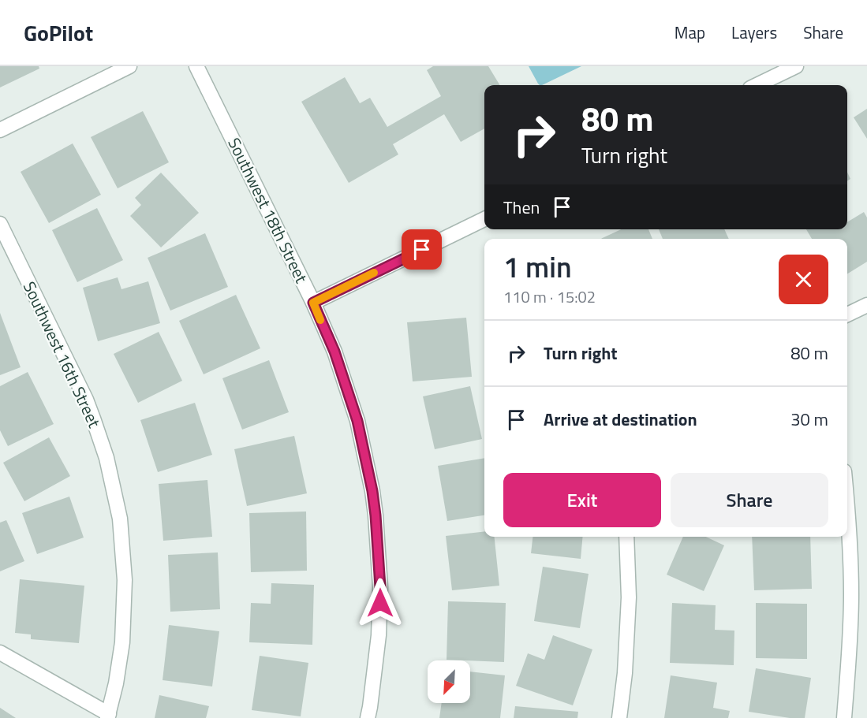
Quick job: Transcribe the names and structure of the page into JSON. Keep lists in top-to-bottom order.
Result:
{
  "streets": {
    "street": ["Southwest 18th Street", "Southwest 16th Street"]
  },
  "north": "bottom left",
  "page": {
    "header": "GoPilot",
    "nav": ["Map", "Layers", "Share"],
    "turn": ["80 m", "Turn right"],
    "then": "Then",
    "heading": ["1 min", "110 m · 15:02"],
    "list": [
      {
        "name": "Turn right",
        "value": "80 m"
      },
      {
        "name": "Arrive at destination",
        "value": "30 m"
      }
    ],
    "buttons": ["Exit", "Share"]
  }
}
